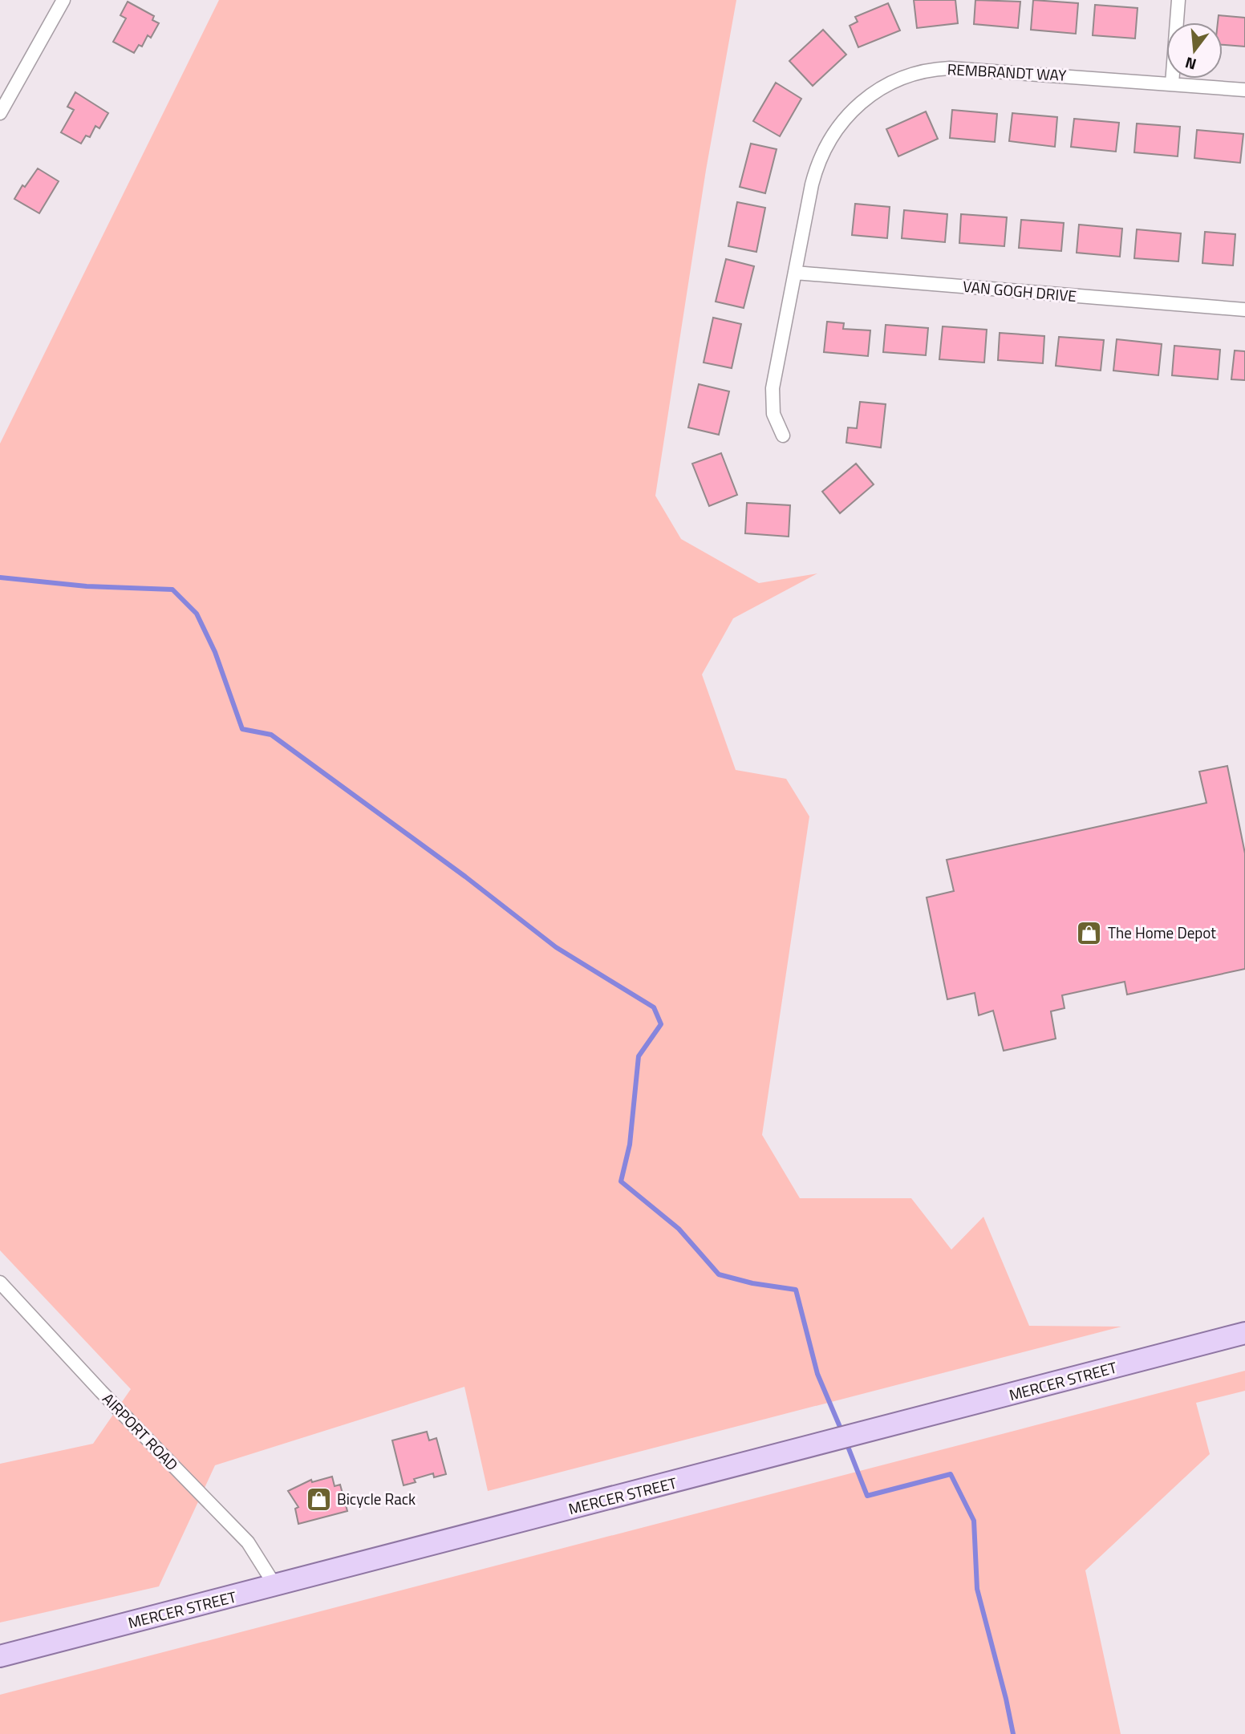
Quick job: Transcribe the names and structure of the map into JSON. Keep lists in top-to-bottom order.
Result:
{
  "streets": {
    "main road": ["MERCER STREET"],
    "street": ["REMBRANDT WAY", "VAN GOGH DRIVE", "AIRPORT ROAD"]
  },
  "crossings": [
    ["REMBRANDT WAY", "VAN GOGH DRIVE"],
    ["MERCER STREET", "AIRPORT ROAD"]
  ],
  "places": {
    "shop": ["The Home Depot", "Bicycle Rack"]
  },
  "north": "bottom"
}
